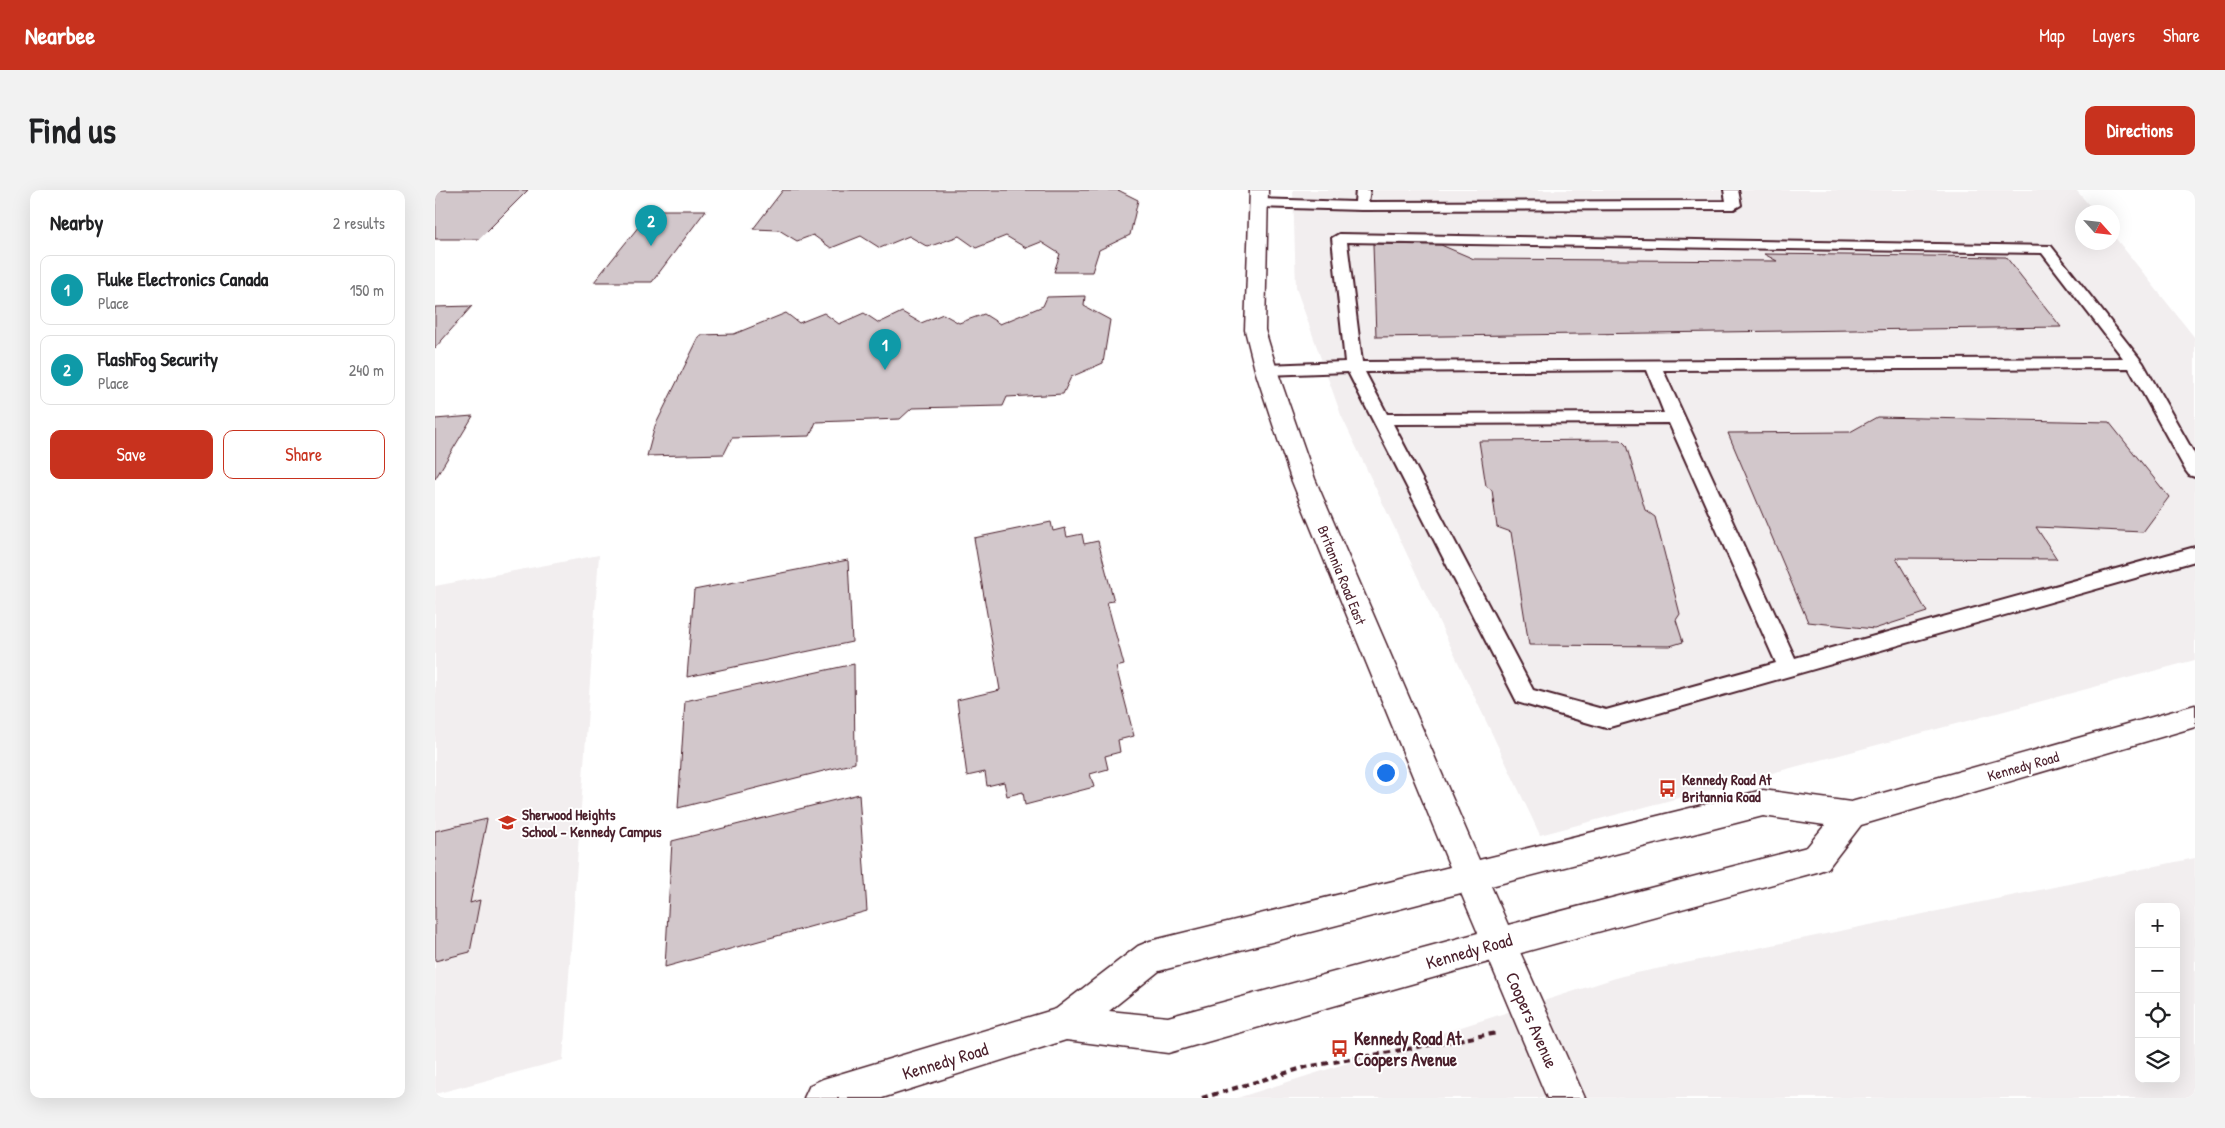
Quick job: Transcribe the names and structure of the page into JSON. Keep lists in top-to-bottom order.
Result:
{
  "streets": {
    "main road": ["Britannia Road East", "Kennedy Road", "Coopers Avenue"]
  },
  "crossings": [
    ["Britannia Road East", "Kennedy Road"],
    ["Britannia Road East", "Coopers Avenue"],
    ["Kennedy Road", "Coopers Avenue"]
  ],
  "places": {
    "bus stop": ["Kennedy Road At Britannia Road", "Kennedy Road At Coopers Avenue"],
    "school or university": ["Sherwood Heights School - Kennedy Campus"]
  },
  "north": "bottom right",
  "page": {
    "header": "Nearbee",
    "nav": ["Map", "Layers", "Share"],
    "buttons": [
      "Directions",
      ["Save", "Share"]
    ],
    "title": "Find us",
    "heading": ["Nearby", "2 results"],
    "pins": ["2", "1"],
    "list": [
      {
        "mark": "1",
        "name": "Fluke Electronics Canada",
        "note": "Place",
        "value": "150 m"
      },
      {
        "mark": "2",
        "name": "FlashFog Security",
        "note": "Place",
        "value": "240 m"
      }
    ],
    "map_buttons": ["+", "−"]
  }
}
